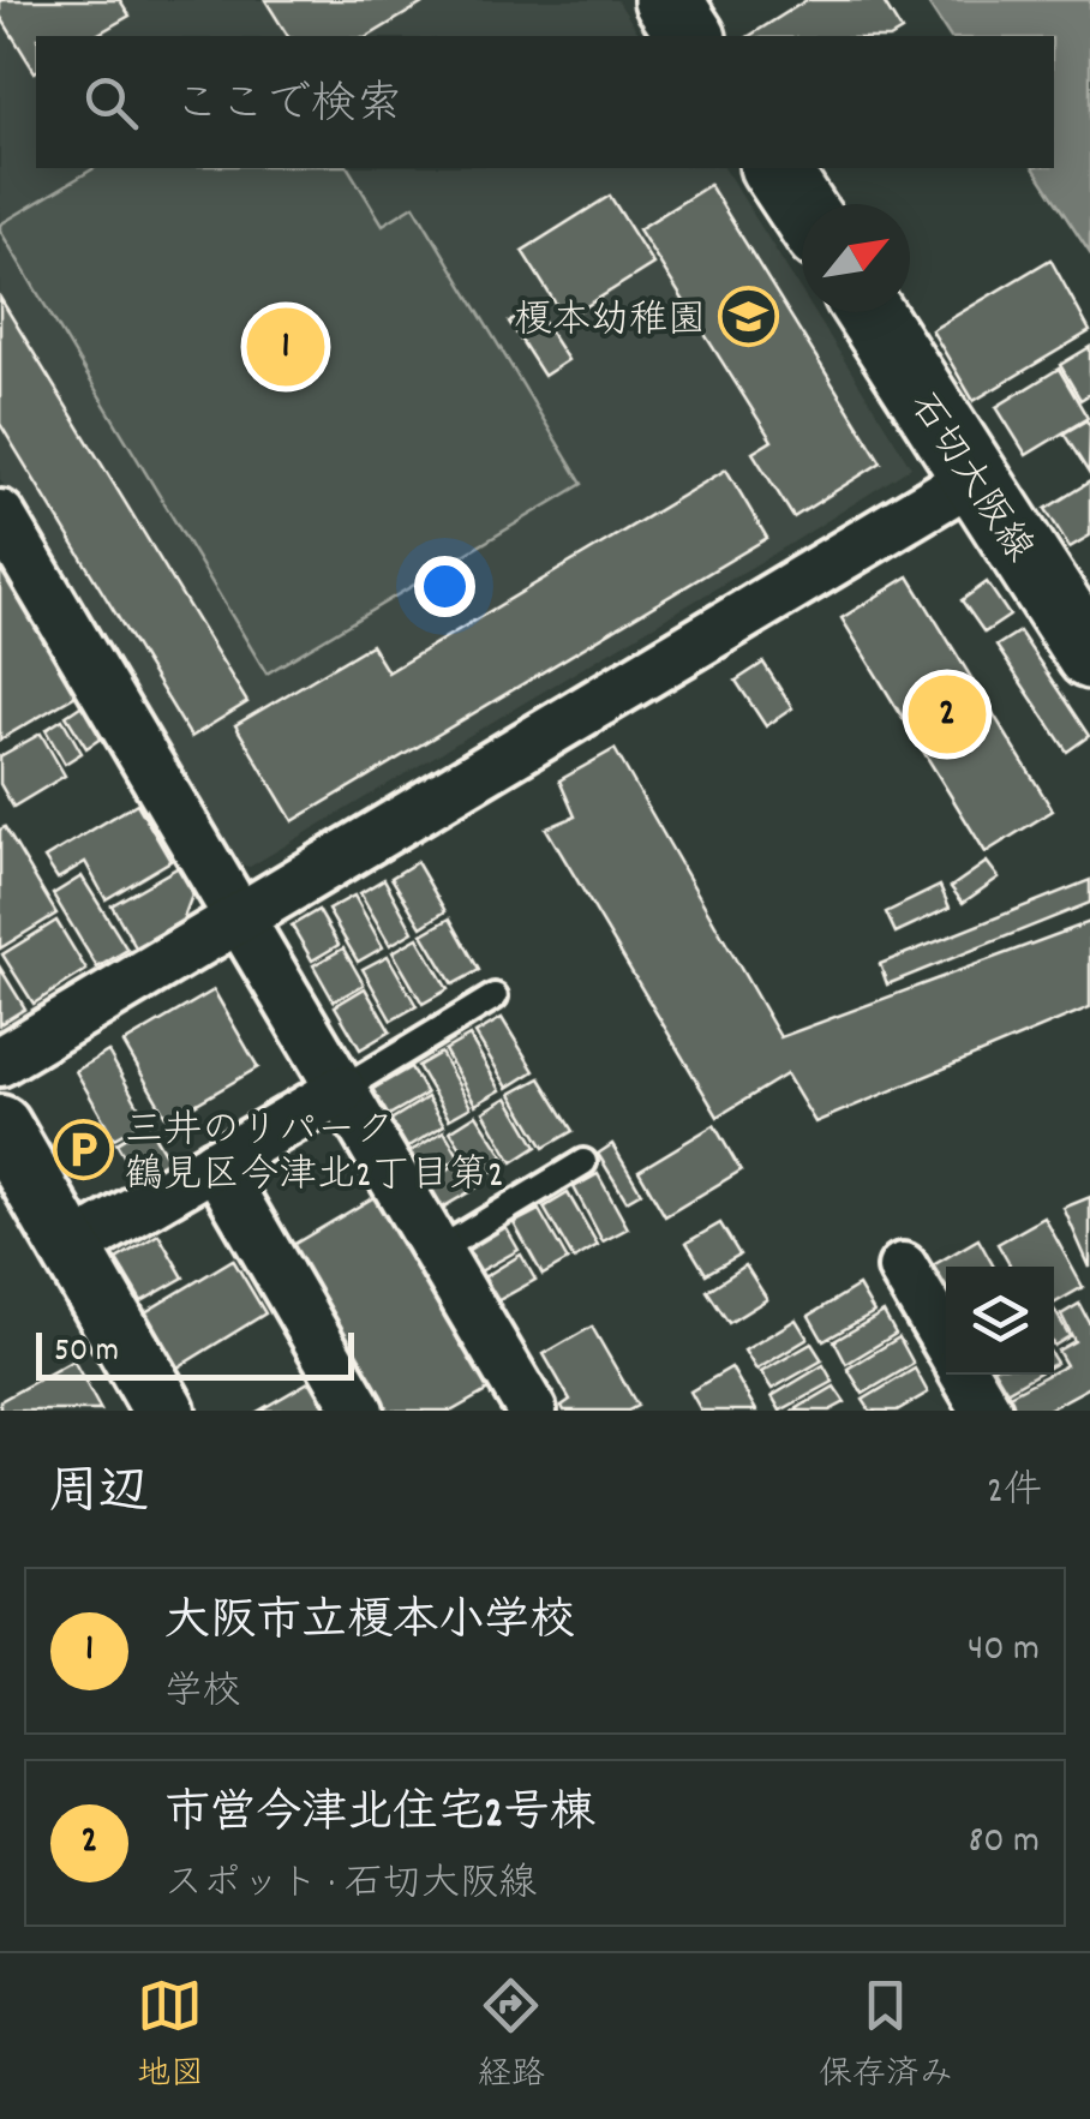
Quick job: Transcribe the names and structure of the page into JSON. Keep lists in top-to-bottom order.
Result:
{
  "streets": {
    "main road": ["石切大阪線"]
  },
  "places": {
    "school or university": ["榎本幼稚園"],
    "parking": ["三井のリパーク 鶴見区今津北2丁目第2"]
  },
  "scale_bar": "50 m",
  "north": "top right",
  "page": {
    "search": "ここで検索",
    "pins": ["1", "2"],
    "scale": "50 m",
    "heading": ["周辺", "2件"],
    "list": [
      {
        "mark": "1",
        "name": "大阪市立榎本小学校",
        "note": "学校",
        "value": "40 m"
      },
      {
        "mark": "2",
        "name": "市営今津北住宅2号棟",
        "note": "スポット · 石切大阪線",
        "value": "80 m"
      }
    ],
    "nav": ["地図", "経路", "保存済み"]
  }
}
